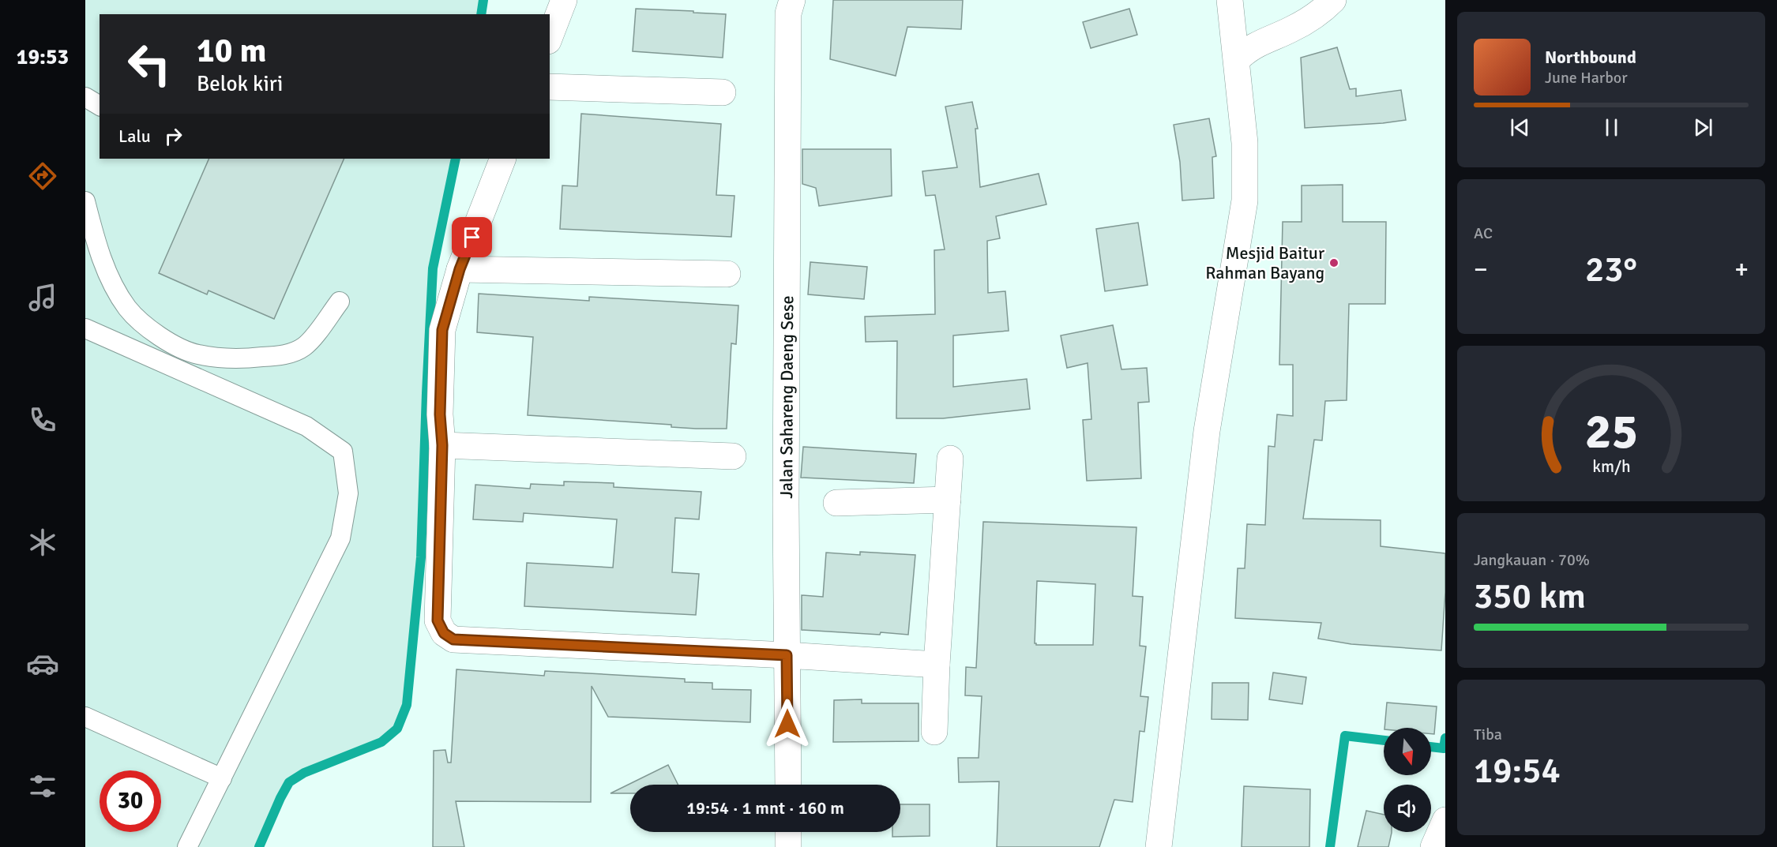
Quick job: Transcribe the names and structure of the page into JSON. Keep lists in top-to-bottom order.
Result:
{
  "streets": {
    "street": ["Jalan Sahareng Daeng Sese"]
  },
  "places": ["Mesjid Baitur Rahman Bayang"],
  "north": "bottom",
  "page": {
    "tabs": "19:53",
    "turn": ["10 m", "Belok kiri"],
    "song": ["Northbound", "June Harbor"],
    "then": "Lalu",
    "tile": [
      "AC",
      ["Jangkauan · 70%", "350 km"],
      ["Tiba", "19:54"]
    ],
    "heat": ["−", "23°", "+"],
    "limit": "30",
    "trip": "19:54 · 1 mnt · 160 m",
    "gauge": ["25", "km/h"]
  }
}
